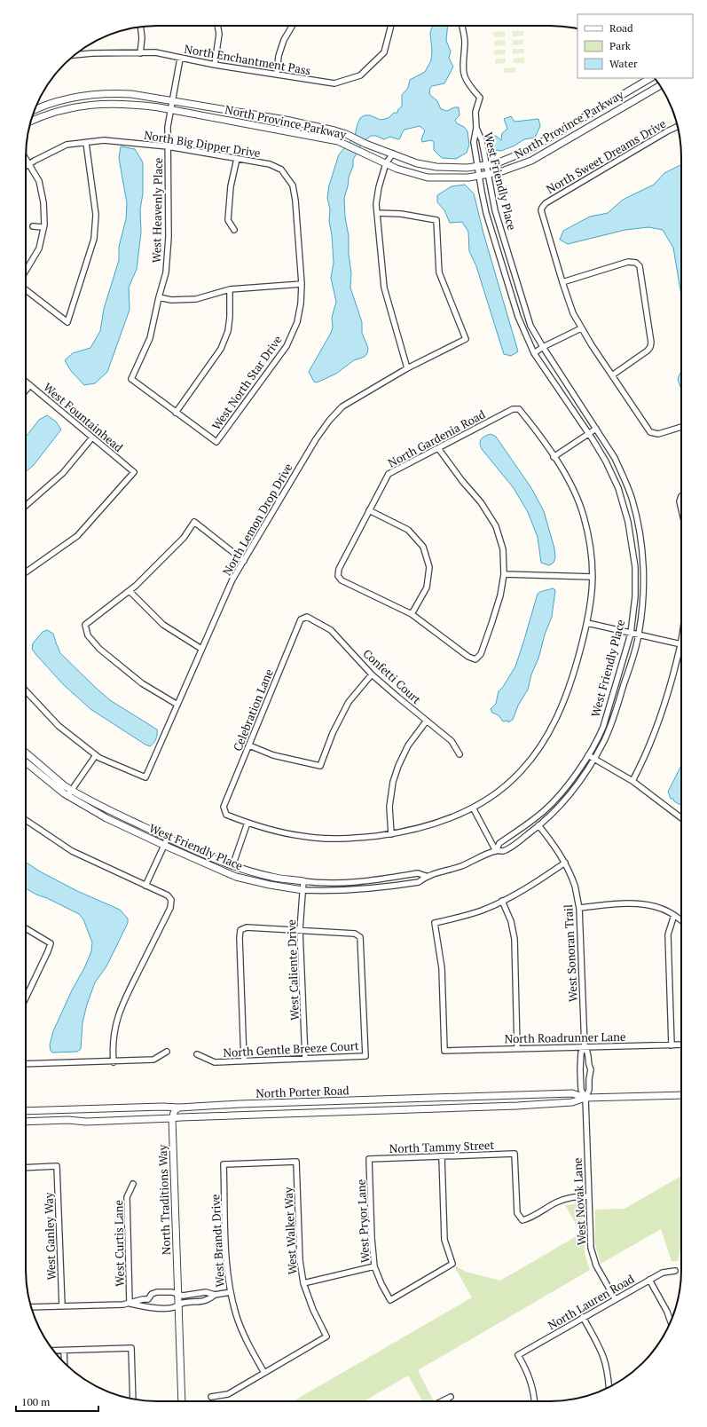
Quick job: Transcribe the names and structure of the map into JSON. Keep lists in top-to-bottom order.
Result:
{
  "streets": {
    "street": [
      "North Enchantment Pass",
      "North Province Parkway",
      "North Big Dipper Drive",
      "North Sweet Dreams Drive",
      "West Friendly Place",
      "West Heavenly Place",
      "West North Star Drive",
      "West Fountainhead",
      "North Gardenia Road",
      "North Lemon Drop Drive",
      "Confetti Court",
      "Celebration Lane",
      "West Sonoran Trail",
      "West Caliente Drive",
      "North Roadrunner Lane",
      "North Gentle Breeze Court",
      "North Porter Road",
      "North Tammy Street",
      "North Traditions Way",
      "West Novak Lane",
      "West Pryor Lane",
      "West Walker Way",
      "West Ganley Way",
      "West Brandt Drive",
      "West Curtis Lane",
      "North Lauren Road"
    ]
  },
  "crossings": [
    ["North Enchantment Pass", "West Heavenly Place"],
    ["North Province Parkway", "West Friendly Place"],
    ["North Province Parkway", "West Heavenly Place"],
    ["North Big Dipper Drive", "West Heavenly Place"],
    ["North Big Dipper Drive", "West North Star Drive"],
    ["West Friendly Place", "West Sonoran Trail"],
    ["West Friendly Place", "West Caliente Drive"],
    ["West Heavenly Place", "West North Star Drive"],
    ["Confetti Court", "Celebration Lane"],
    ["West Sonoran Trail", "North Roadrunner Lane"],
    ["West Sonoran Trail", "North Porter Road"],
    ["West Sonoran Trail", "West Novak Lane"],
    ["West Caliente Drive", "North Gentle Breeze Court"],
    ["North Porter Road", "North Traditions Way"],
    ["North Porter Road", "West Novak Lane"],
    ["North Tammy Street", "West Novak Lane"],
    ["North Tammy Street", "West Pryor Lane"],
    ["West Novak Lane", "North Lauren Road"],
    ["West Walker Way", "West Brandt Drive"]
  ],
  "legend": ["Road", "Park", "Water"],
  "scale_bar": "100 m"
}
